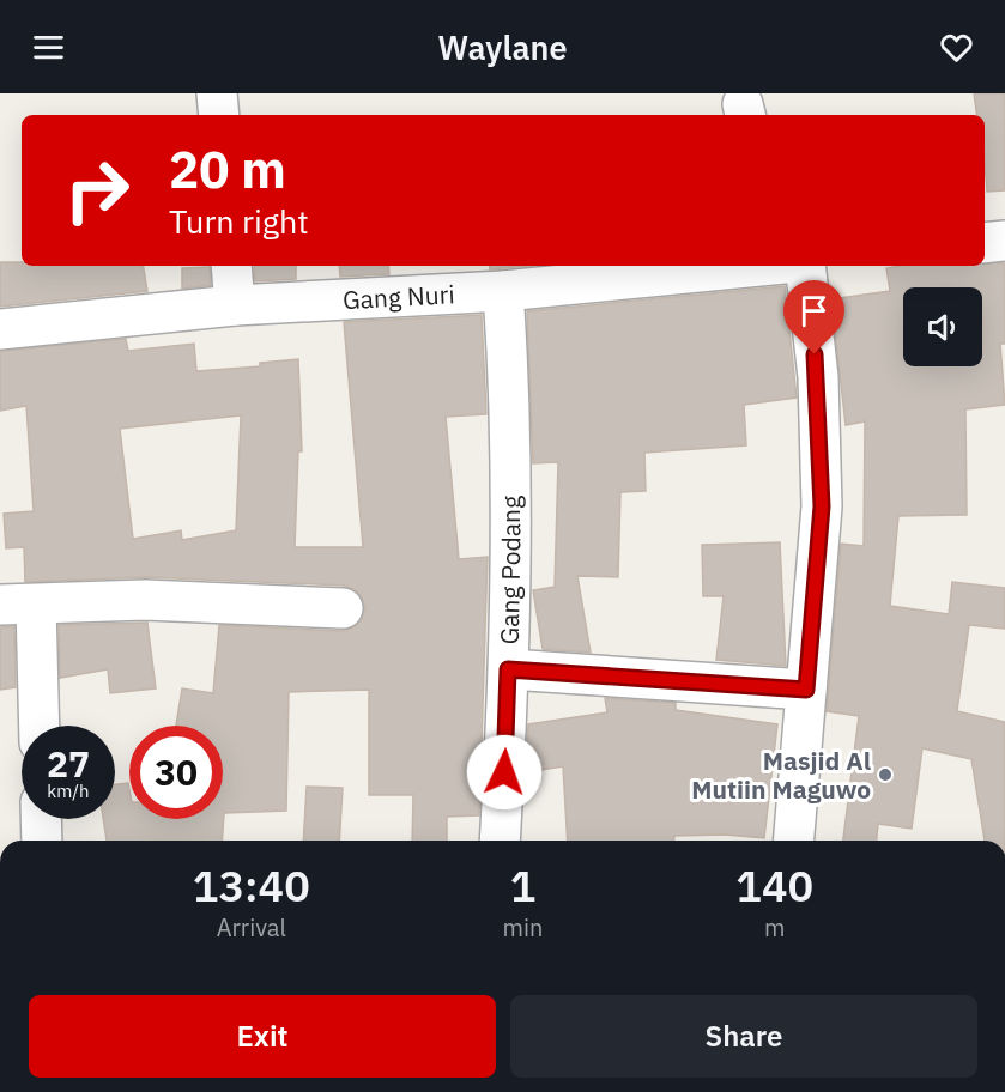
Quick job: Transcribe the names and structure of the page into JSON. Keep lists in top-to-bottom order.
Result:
{
  "streets": {
    "street": ["Gang Nuri", "Gang Podang"]
  },
  "crossings": [
    ["Gang Nuri", "Gang Podang"]
  ],
  "places": ["Masjid Al Mutiin Maguwo"],
  "page": {
    "header": "Waylane",
    "turn": ["20 m", "Turn right"],
    "speed": "27 km/h",
    "limit": "30",
    "eta": [
      "13:40",
      "Arrival",
      "1",
      "min",
      "140",
      "m"
    ],
    "buttons": ["Exit", "Share"]
  }
}
